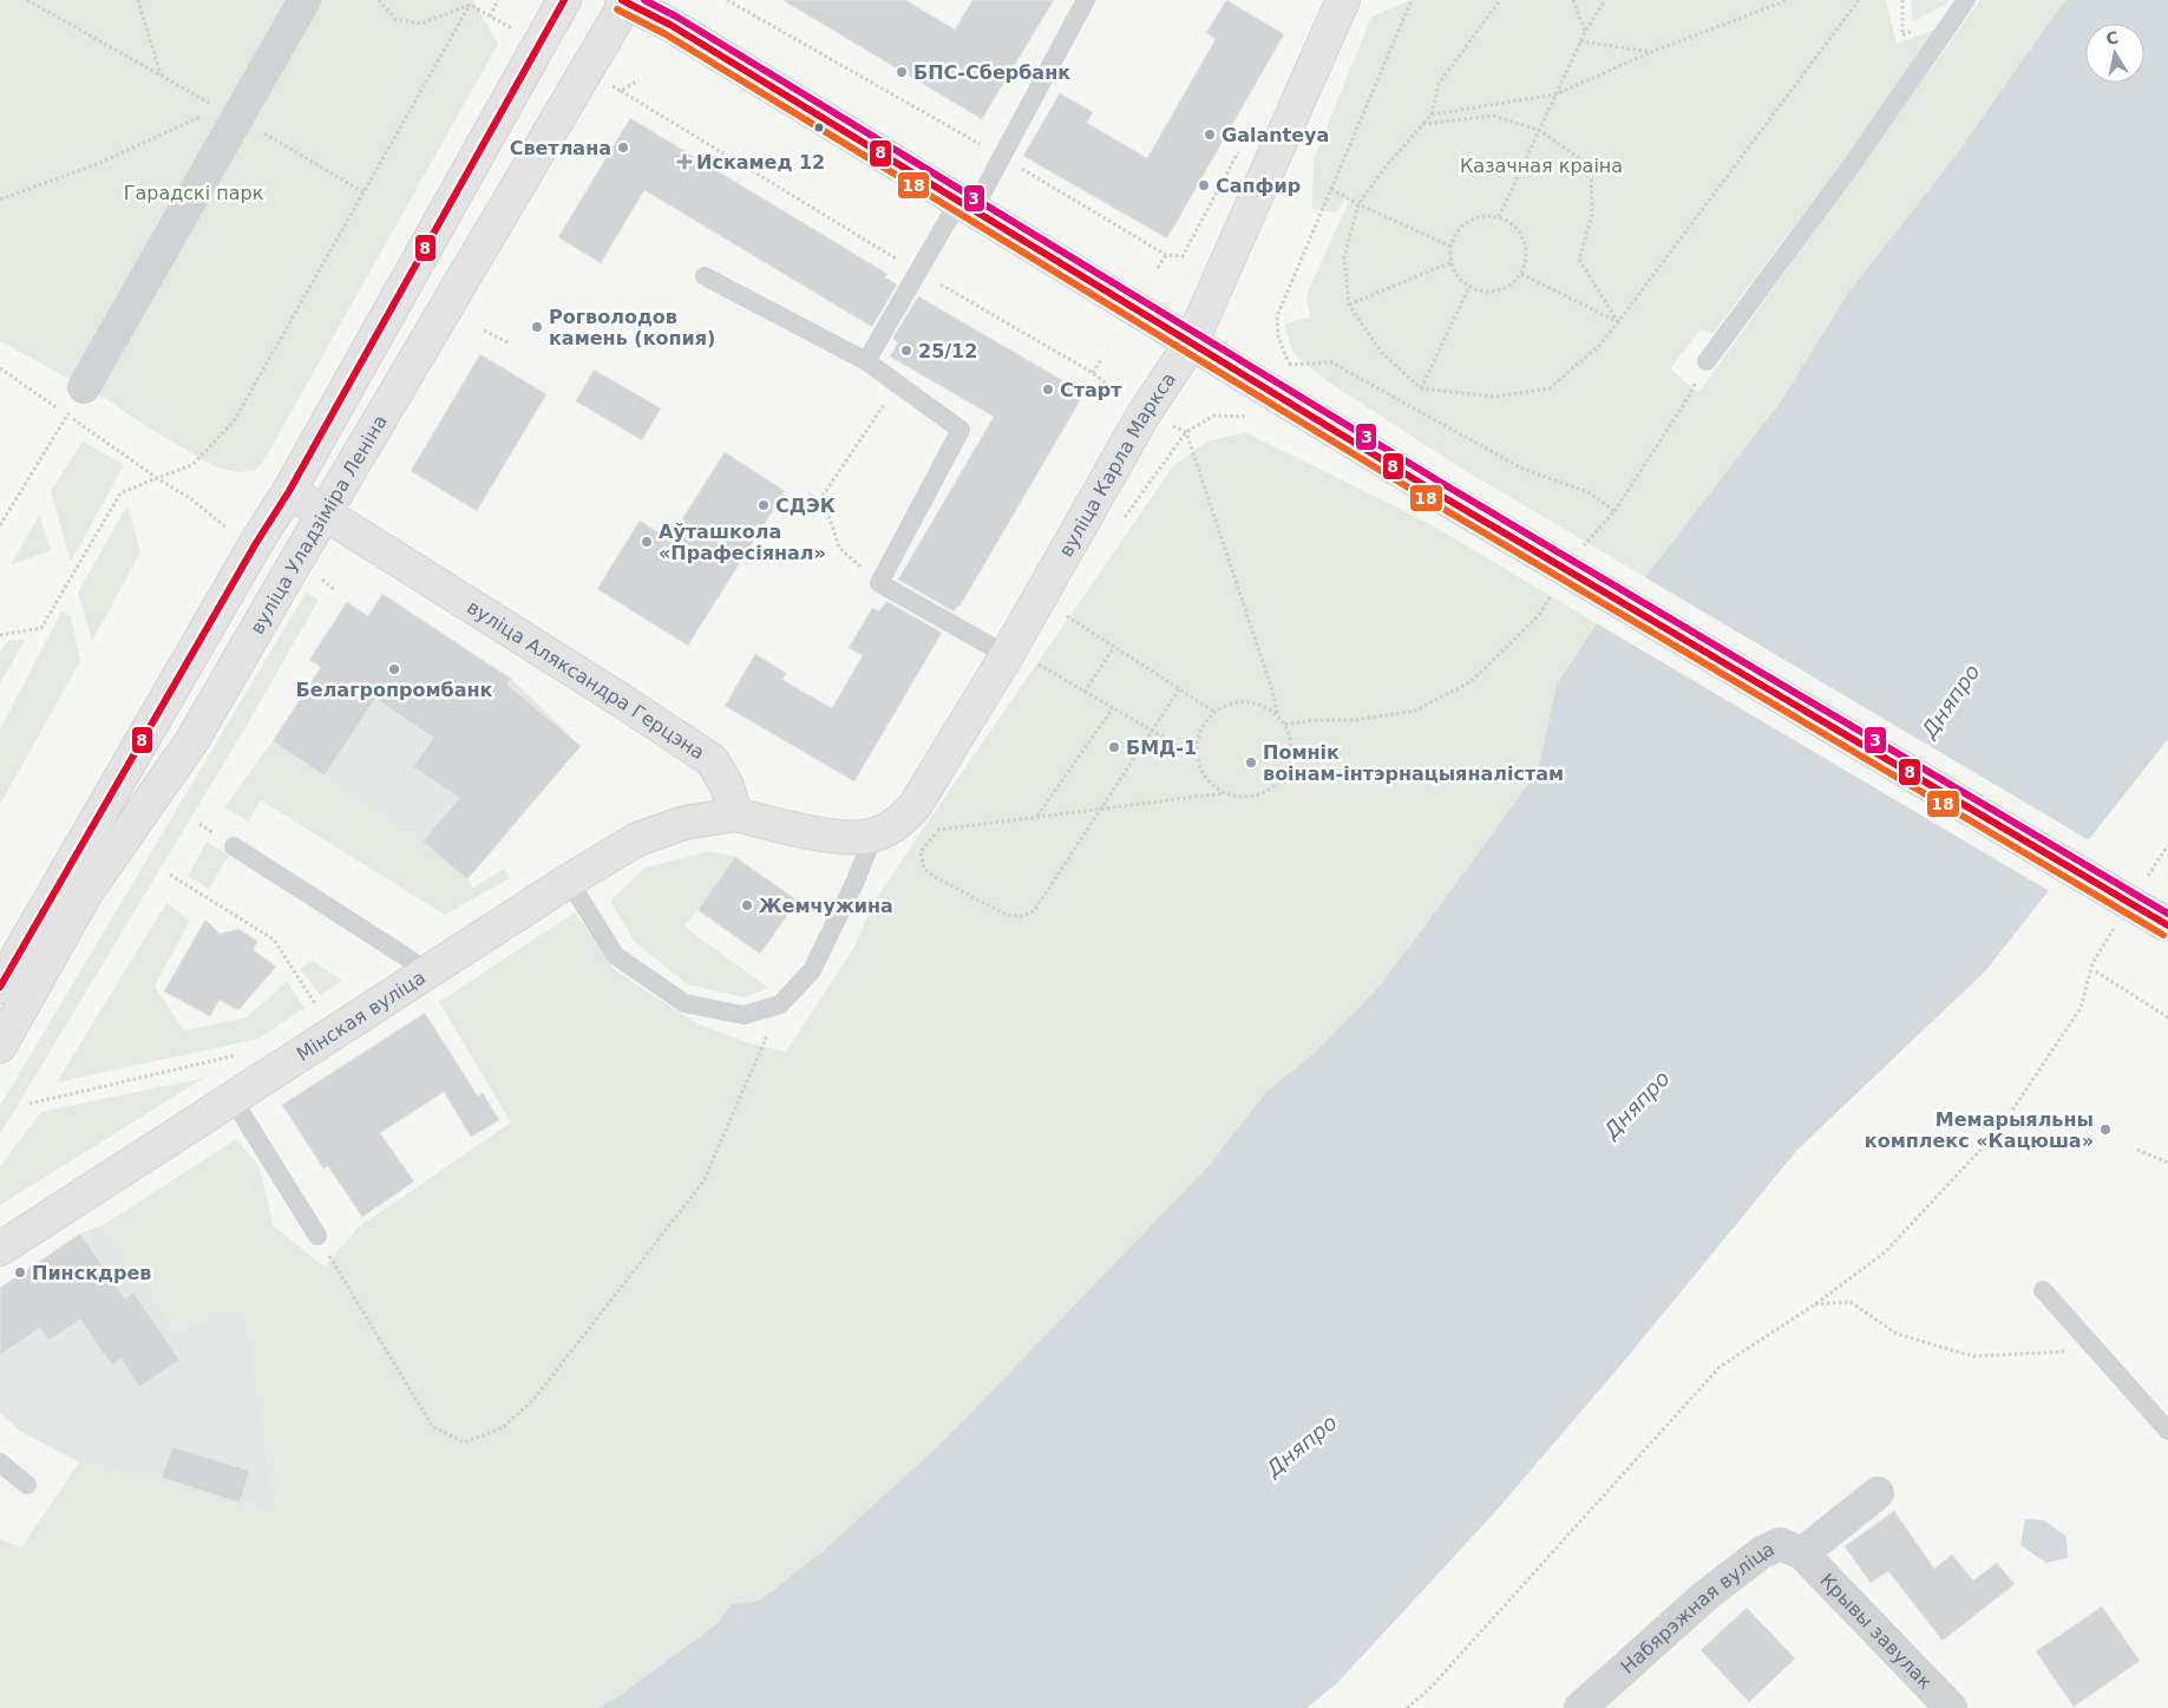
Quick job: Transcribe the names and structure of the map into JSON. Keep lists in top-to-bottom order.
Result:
{
  "streets": {
    "main road": [
      "вуліца Карла Маркса",
      "вуліца Уладзіміра Леніна",
      "вуліца Аляксандра Герцэна",
      "Мінская вуліца"
    ],
    "street": ["Набярэжная вуліца", "Крывы завулак"]
  },
  "crossings": [
    ["вуліца Уладзіміра Леніна", "вуліца Аляксандра Герцэна"],
    ["вуліца Аляксандра Герцэна", "Мінская вуліца"],
    ["Набярэжная вуліца", "Крывы завулак"]
  ],
  "water": ["Дняпро"],
  "parks": ["Казачная краіна", "Гарадскі парк"],
  "places": {
    "other": [
      "БПС-Сбербанк",
      "Galanteya",
      "Светлана",
      "Сапфир",
      "Рогволодов камень (копия)",
      "25/12",
      "Старт",
      "СДЭК",
      "Аўташкола «Прафесіянал»",
      "Белагропромбанк",
      "БМД-1",
      "Помнік воінам-інтэрнацыяналістам",
      "Жемчужина",
      "Мемарыяльны комплекс «Кацюша»",
      "Пинскдрев"
    ],
    "health": ["Искамед 12"]
  },
  "lines": ["transit line 8", "transit line 3", "transit line 18"],
  "north": "top"
}
